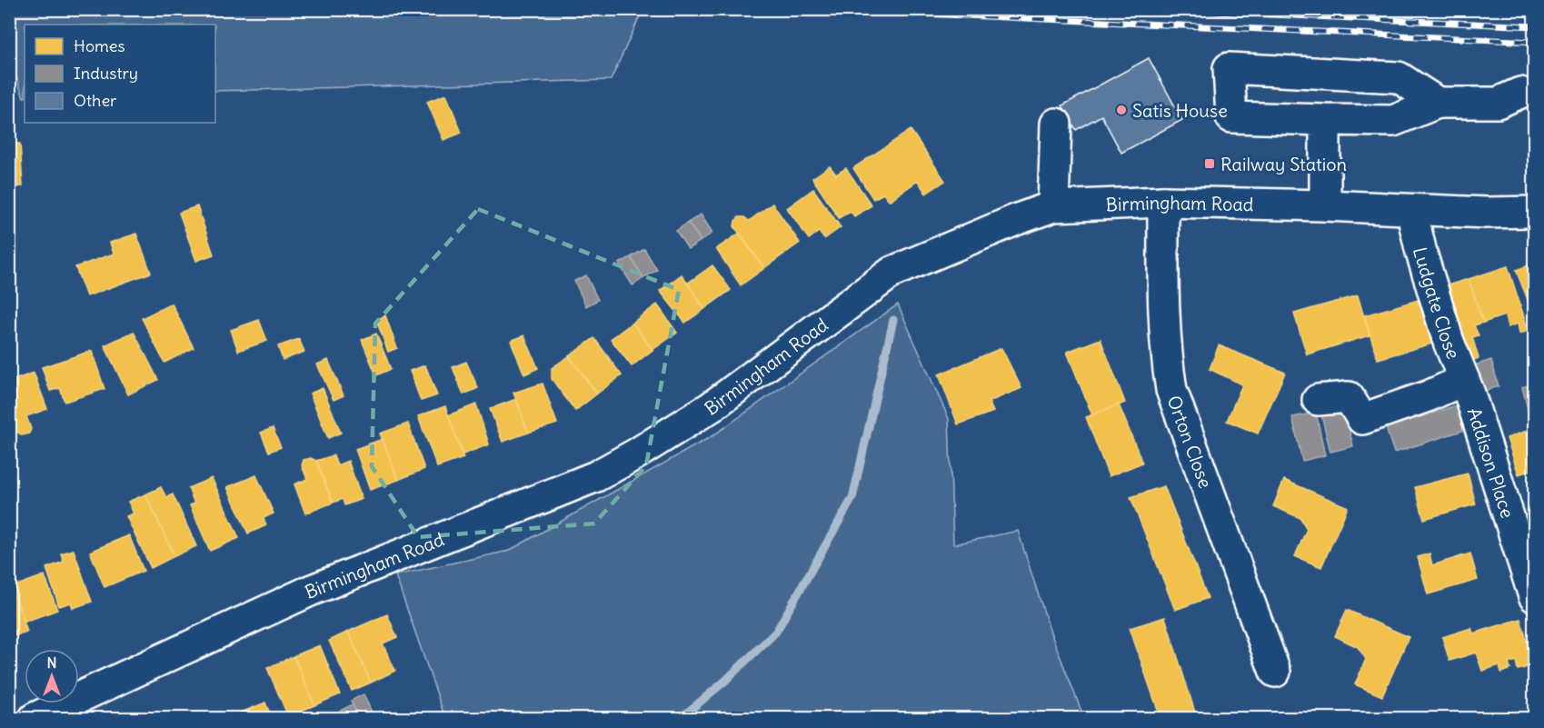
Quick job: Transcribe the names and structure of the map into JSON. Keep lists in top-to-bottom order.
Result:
{
  "streets": {
    "main road": [
      "Birmingham Road",
      "Ludgate Close",
      "Orton Close",
      "Addison Place"
    ]
  },
  "crossings": [
    ["Birmingham Road", "Ludgate Close"],
    ["Birmingham Road", "Orton Close"],
    ["Ludgate Close", "Addison Place"]
  ],
  "places": {
    "other": ["Satis House"],
    "transit": ["Railway Station"]
  },
  "legend": ["Homes", "Industry", "Other"],
  "north": "top"
}
